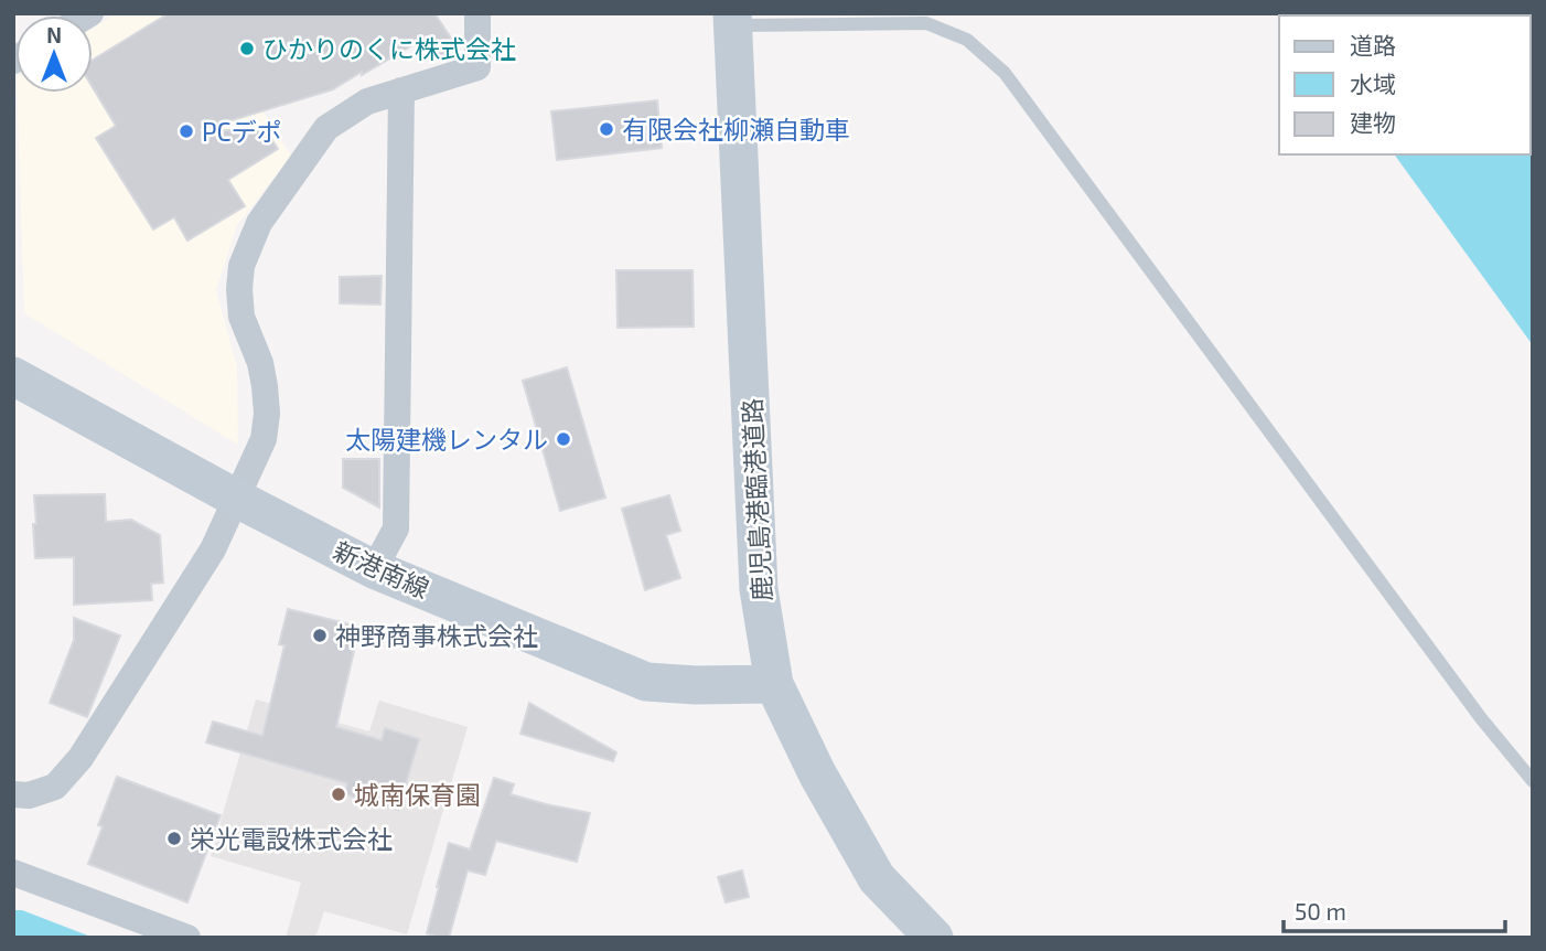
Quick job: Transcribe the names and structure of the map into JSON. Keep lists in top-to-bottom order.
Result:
{
  "streets": {
    "street": ["鹿児島港臨港道路", "新港南線"]
  },
  "crossings": [
    ["鹿児島港臨港道路", "新港南線"]
  ],
  "places": [
    "ひかりのくに株式会社",
    "有限会社柳瀬自動車",
    "PCデポ",
    "太陽建機レンタル",
    "神野商事株式会社",
    "城南保育園",
    "栄光電設株式会社"
  ],
  "legend": ["道路", "水域", "建物"],
  "scale_bar": "50 m",
  "north": "top"
}
